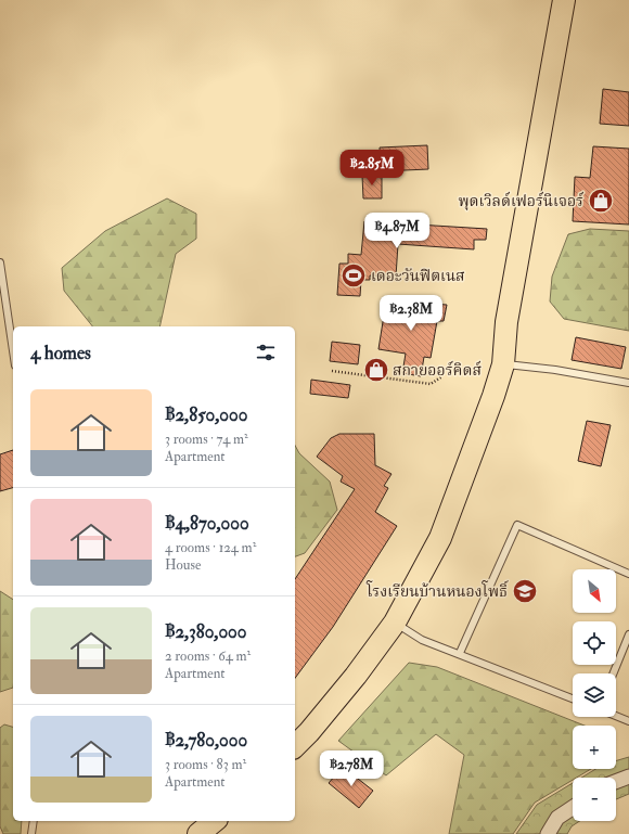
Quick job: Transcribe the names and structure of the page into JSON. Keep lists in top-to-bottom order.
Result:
{
  "places": {
    "shop": ["พุดเวิลด์เฟอร์นิเจอร์", "สกายออร์คิดส์"],
    "sports": ["เดอะวันฟิตเนส"],
    "school or university": ["โรงเรียนบ้านหนองโพธิ์"]
  },
  "north": "bottom right",
  "page": {
    "price": [
      "฿2.85M",
      "฿4.87M",
      "฿2.38M",
      "฿2.78M"
    ],
    "heading": "4 homes",
    "list": [
      {
        "name": "฿2,850,000",
        "note": "3 rooms · 74 m² · Apartment"
      },
      {
        "name": "฿4,870,000",
        "note": "4 rooms · 124 m² · House"
      },
      {
        "name": "฿2,380,000",
        "note": "2 rooms · 64 m² · Apartment"
      },
      {
        "name": "฿2,780,000",
        "note": "3 rooms · 83 m² · Apartment"
      }
    ],
    "map_buttons": ["+", "−"]
  }
}
